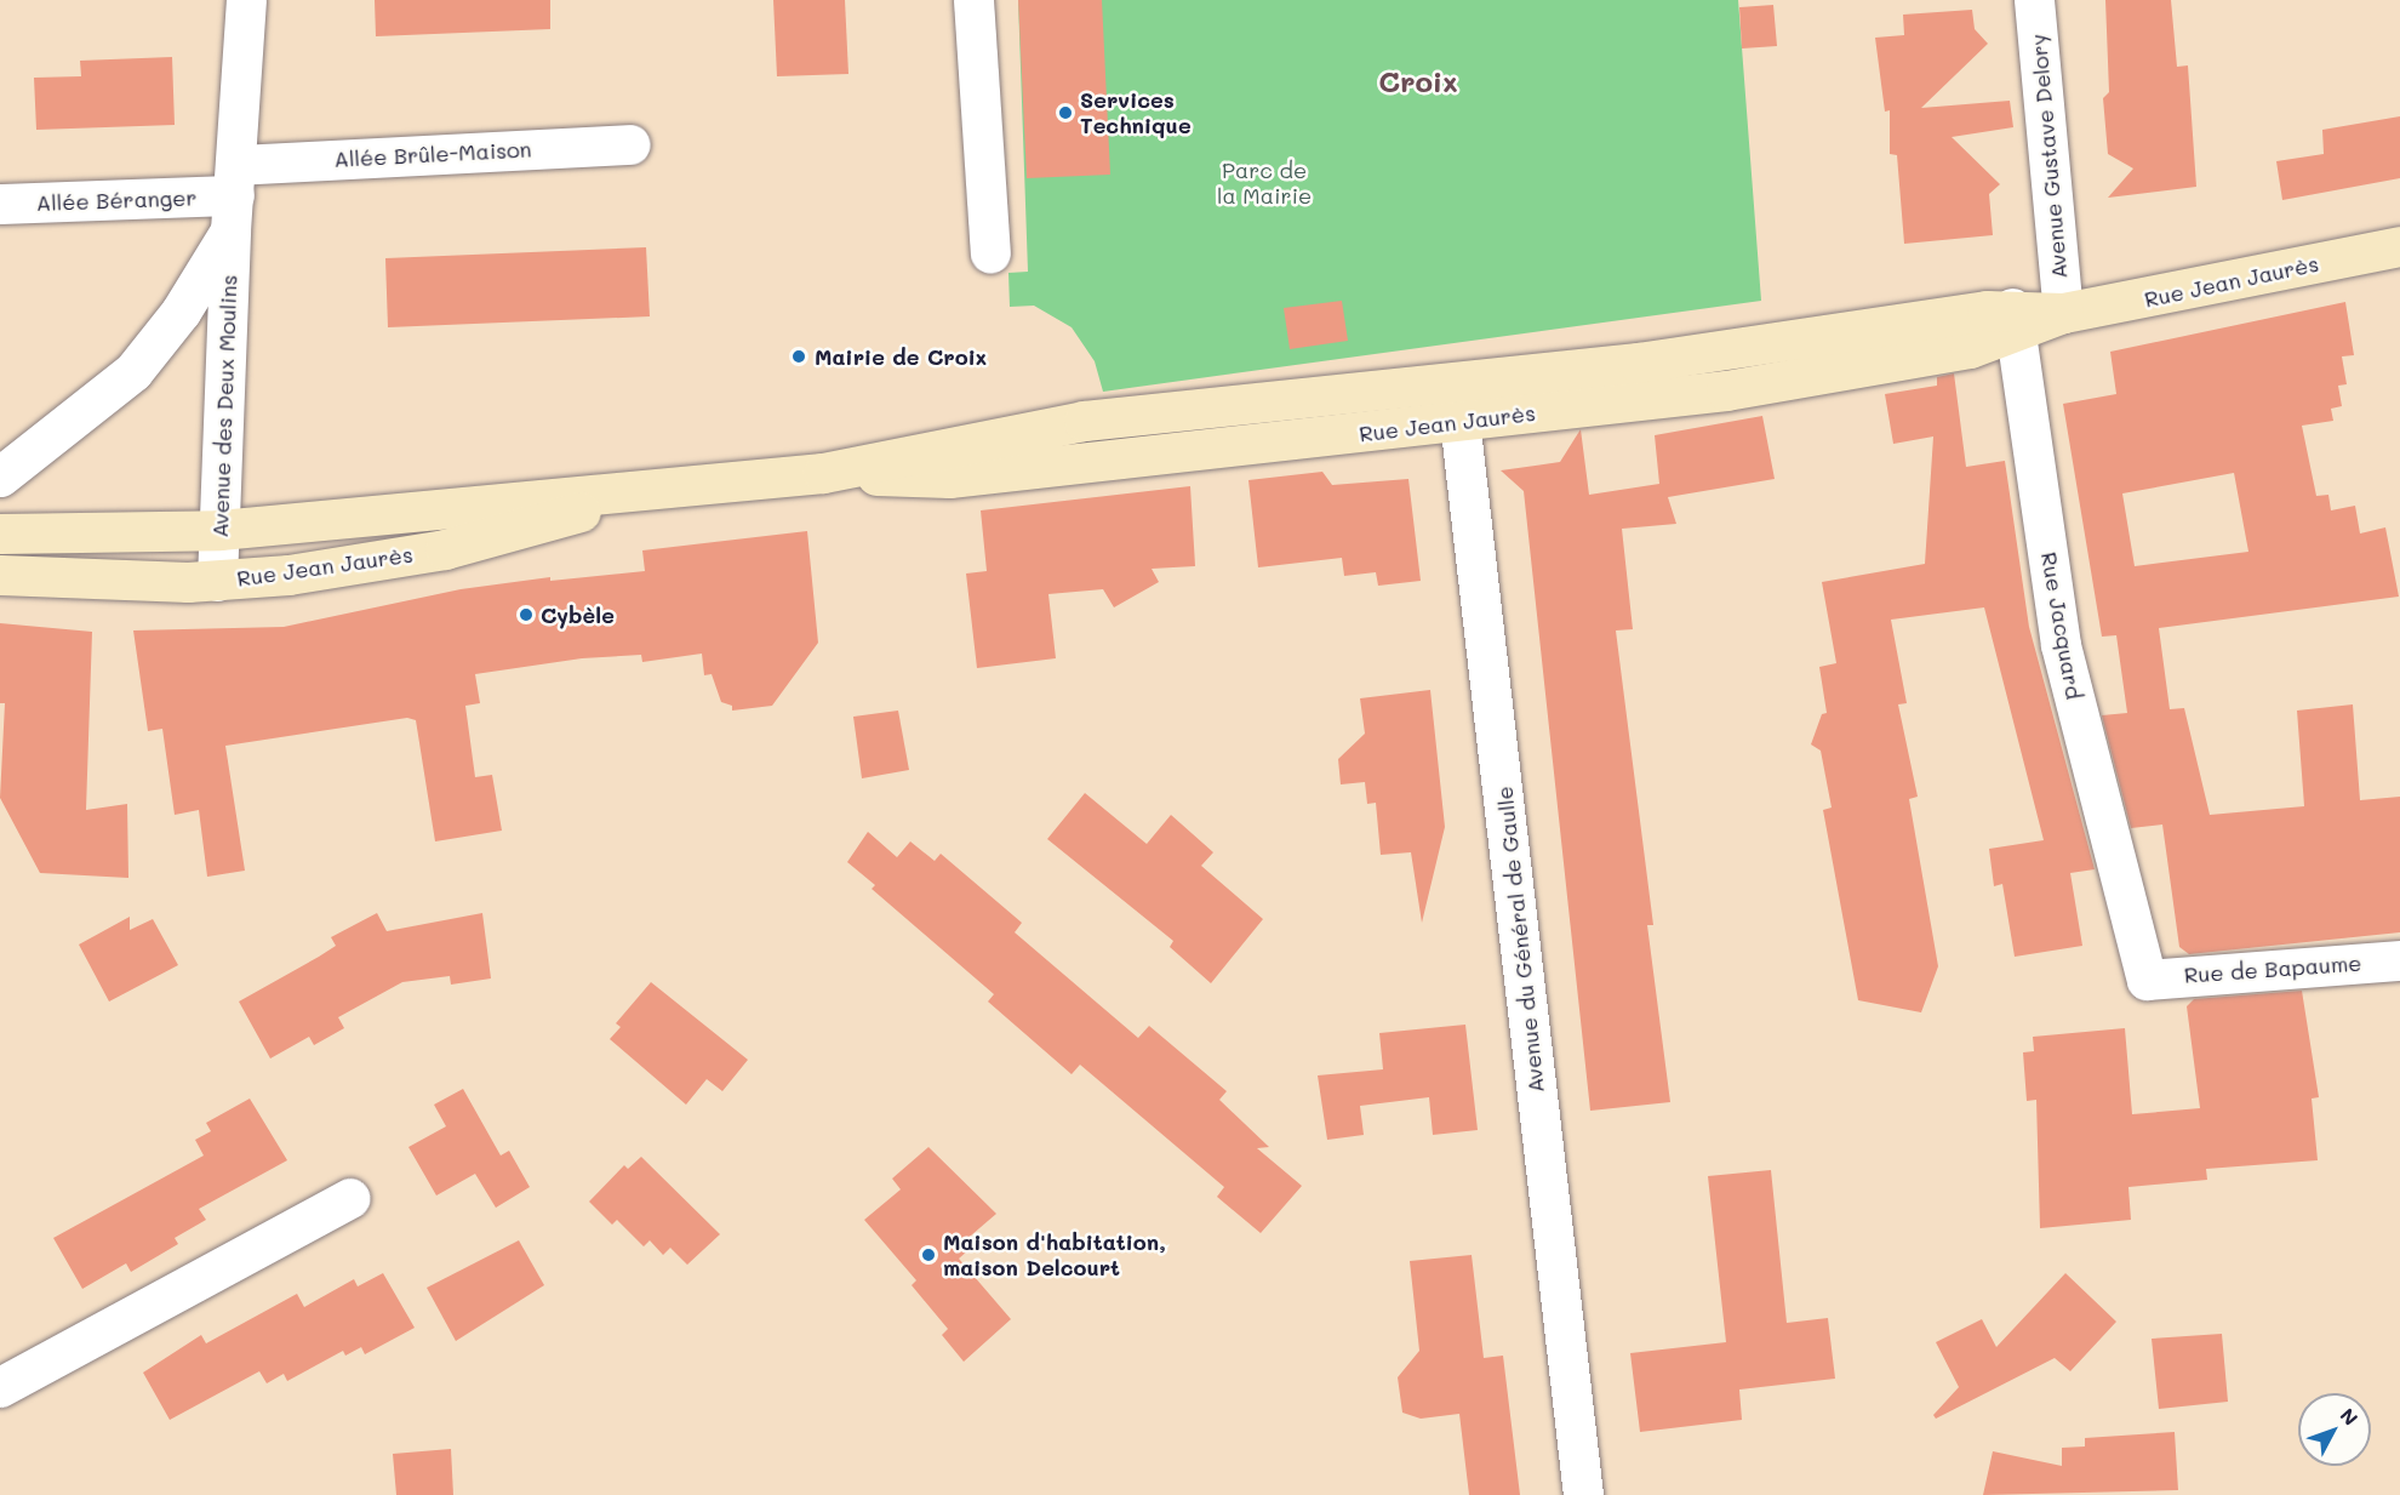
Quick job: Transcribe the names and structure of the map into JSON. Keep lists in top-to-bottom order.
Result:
{
  "streets": {
    "main road": ["Rue Jean Jaurès"],
    "street": [
      "Allée Brûle-Maison",
      "Avenue Gustave Delory",
      "Allée Béranger",
      "Avenue des Deux Moulins",
      "Rue Jacquard",
      "Avenue du Général de Gaulle",
      "Rue de Bapaume"
    ]
  },
  "crossings": [
    ["Allée Brûle-Maison", "Allée Béranger"],
    ["Allée Brûle-Maison", "Avenue des Deux Moulins"],
    ["Avenue Gustave Delory", "Rue Jean Jaurès"],
    ["Allée Béranger", "Avenue des Deux Moulins"],
    ["Rue Jean Jaurès", "Avenue des Deux Moulins"],
    ["Rue Jean Jaurès", "Rue Jacquard"],
    ["Rue Jean Jaurès", "Avenue du Général de Gaulle"],
    ["Rue Jacquard", "Rue de Bapaume"]
  ],
  "districts": ["Croix"],
  "parks": ["Parc de la Mairie"],
  "places": [
    "Services Technique",
    "Mairie de Croix",
    "Cybèle",
    "Maison d'habitation, maison Delcourt"
  ],
  "north": "top right"
}
